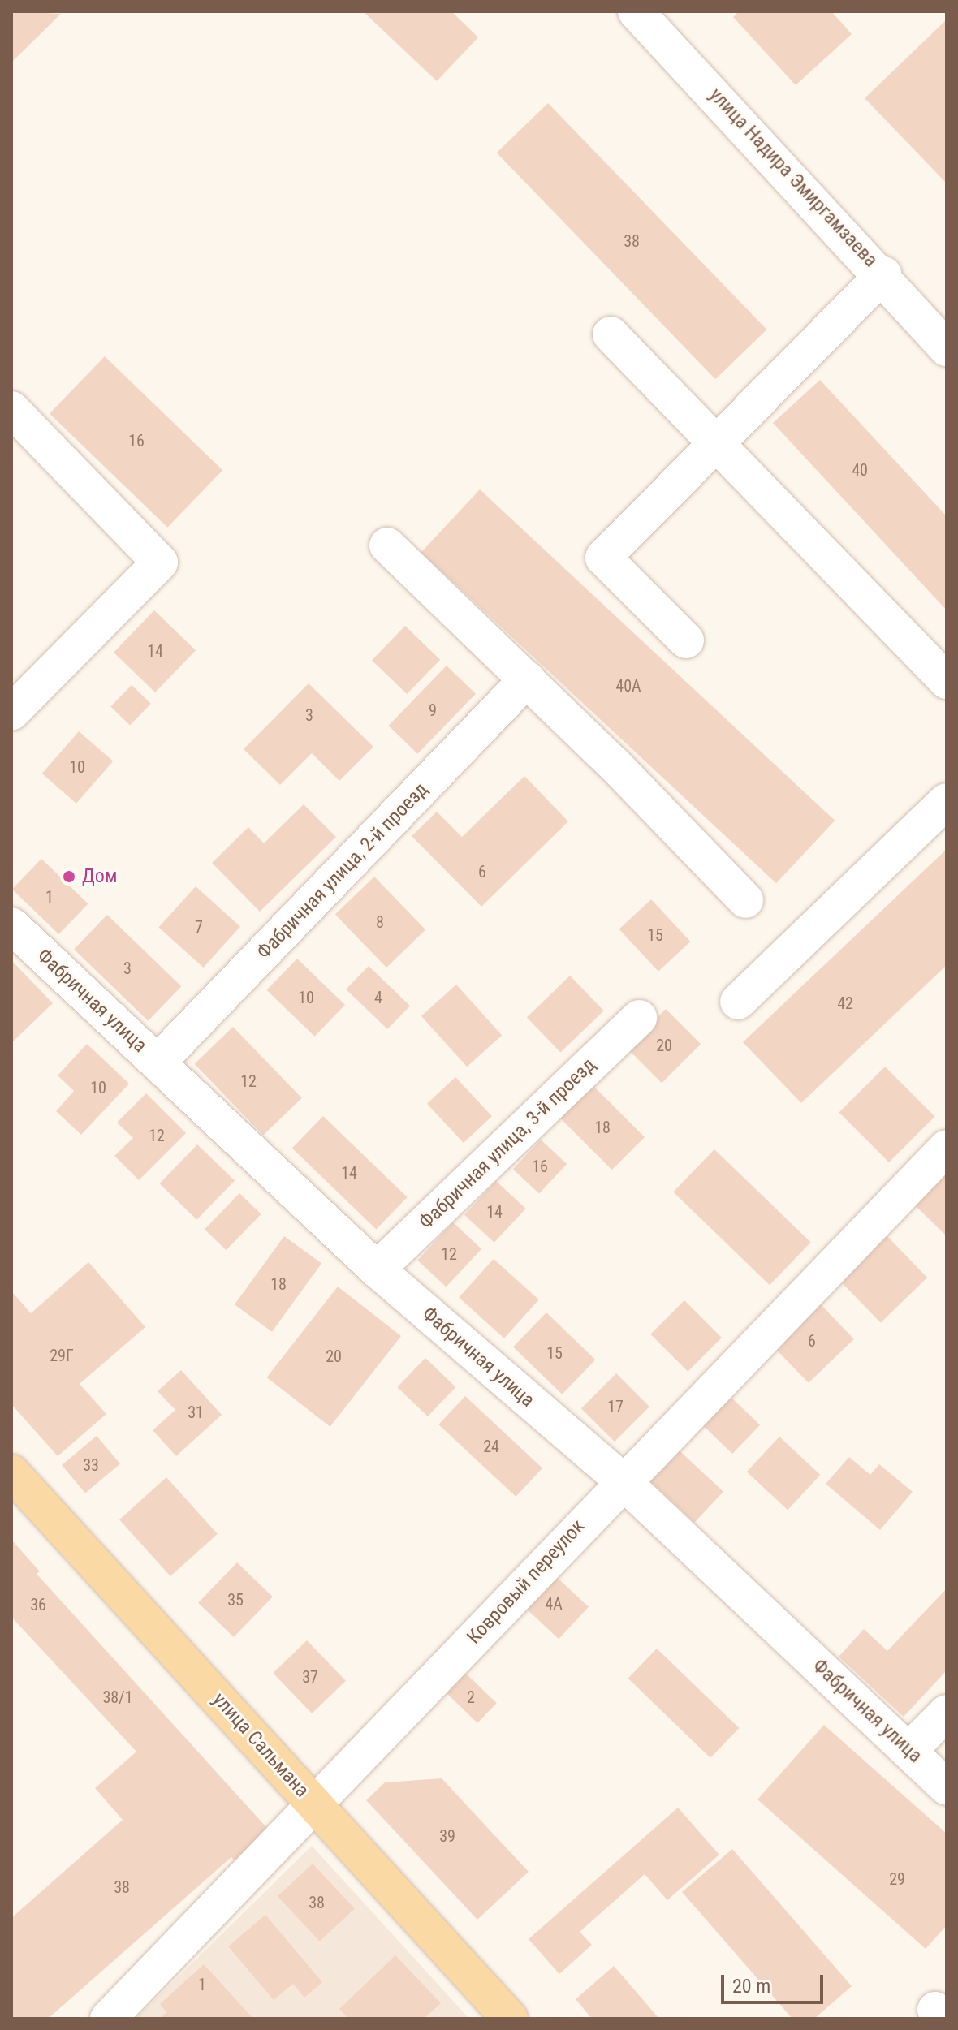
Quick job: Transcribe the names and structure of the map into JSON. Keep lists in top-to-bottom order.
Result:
{
  "streets": {
    "main road": ["улица Сальмана"],
    "street": [
      "улица Надира Эмиргамзаева",
      "Фабричная улица, 2-й проезд",
      "Фабричная улица",
      "Фабричная улица, 3-й проезд",
      "Ковровый переулок"
    ]
  },
  "crossings": [
    ["Фабричная улица, 2-й проезд", "Фабричная улица"],
    ["Фабричная улица", "Фабричная улица, 3-й проезд"],
    ["Фабричная улица", "Ковровый переулок"],
    ["Ковровый переулок", "улица Сальмана"]
  ],
  "places": ["Дом"],
  "house_numbers": [
    "38",
    "16",
    "40",
    "14",
    "40А",
    "9",
    "3",
    "10",
    "6",
    "1",
    "8",
    "7",
    "15",
    "3",
    "10",
    "4",
    "42",
    "20",
    "12",
    "10",
    "18",
    "12",
    "16",
    "14",
    "14",
    "12",
    "18",
    "6",
    "15",
    "29Г",
    "20",
    "17",
    "31",
    "24",
    "33",
    "35",
    "4А",
    "36",
    "37",
    "38/1",
    "2",
    "39",
    "29",
    "38",
    "38",
    "1"
  ],
  "scale_bar": "20 m"
}
